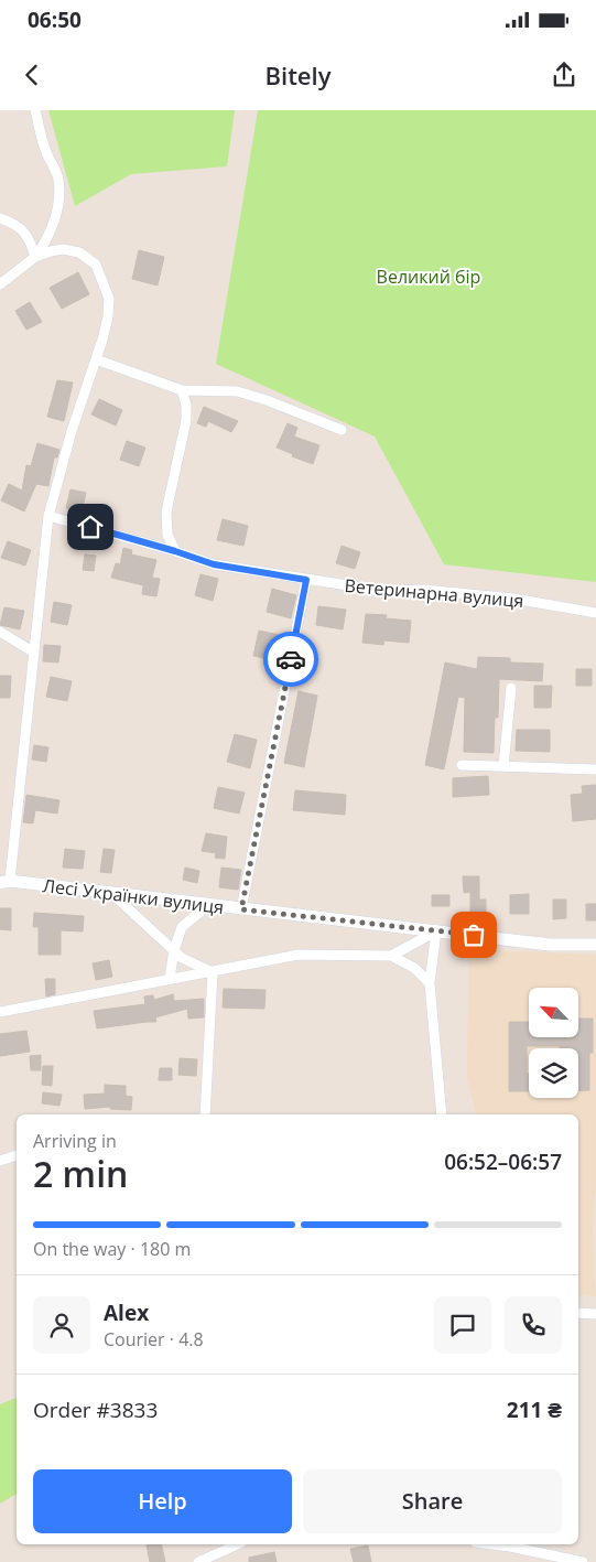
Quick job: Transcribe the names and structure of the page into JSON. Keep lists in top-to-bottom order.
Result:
{
  "streets": {
    "street": ["Ветеринарна вулиця", "Лесі Українки вулиця"]
  },
  "parks": ["Великий бір"],
  "north": "top left",
  "page": {
    "status": "06:50",
    "header": "Bitely",
    "heading": ["2 min", "Arriving in", "06:52–06:57"],
    "panel": [
      "Alex",
      "Courier · 4.8",
      "Order #3833",
      "211 ₴"
    ],
    "bar": "On the way · 180 m",
    "buttons": ["Help", "Share"]
  }
}
